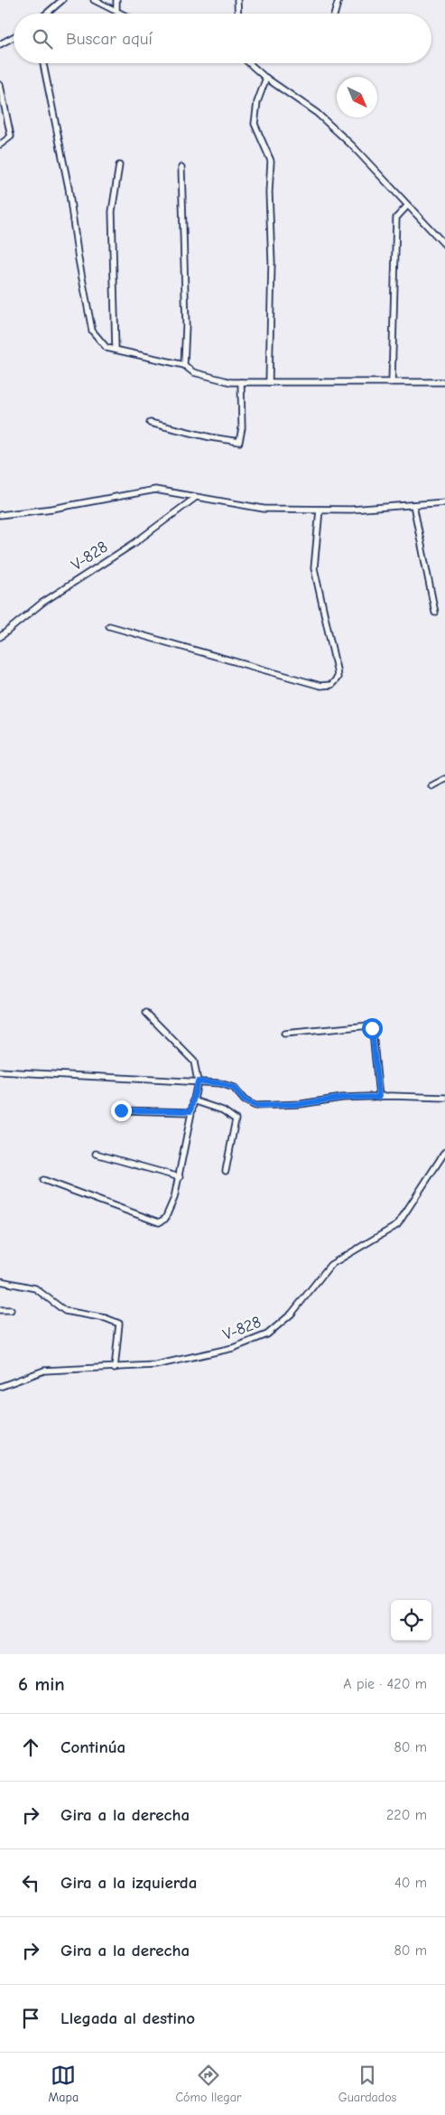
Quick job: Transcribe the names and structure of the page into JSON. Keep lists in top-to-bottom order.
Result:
{
  "streets": {
    "street": ["V-828"]
  },
  "north": "bottom right",
  "page": {
    "search": "Buscar aquí",
    "heading": ["6 min", "A pie · 420 m"],
    "list": [
      ["Continúa", "80 m"],
      ["Gira a la derecha", "220 m"],
      ["Gira a la izquierda", "40 m"],
      ["Gira a la derecha", "80 m"],
      "Llegada al destino"
    ],
    "nav": ["Mapa", "Cómo llegar", "Guardados"]
  }
}
